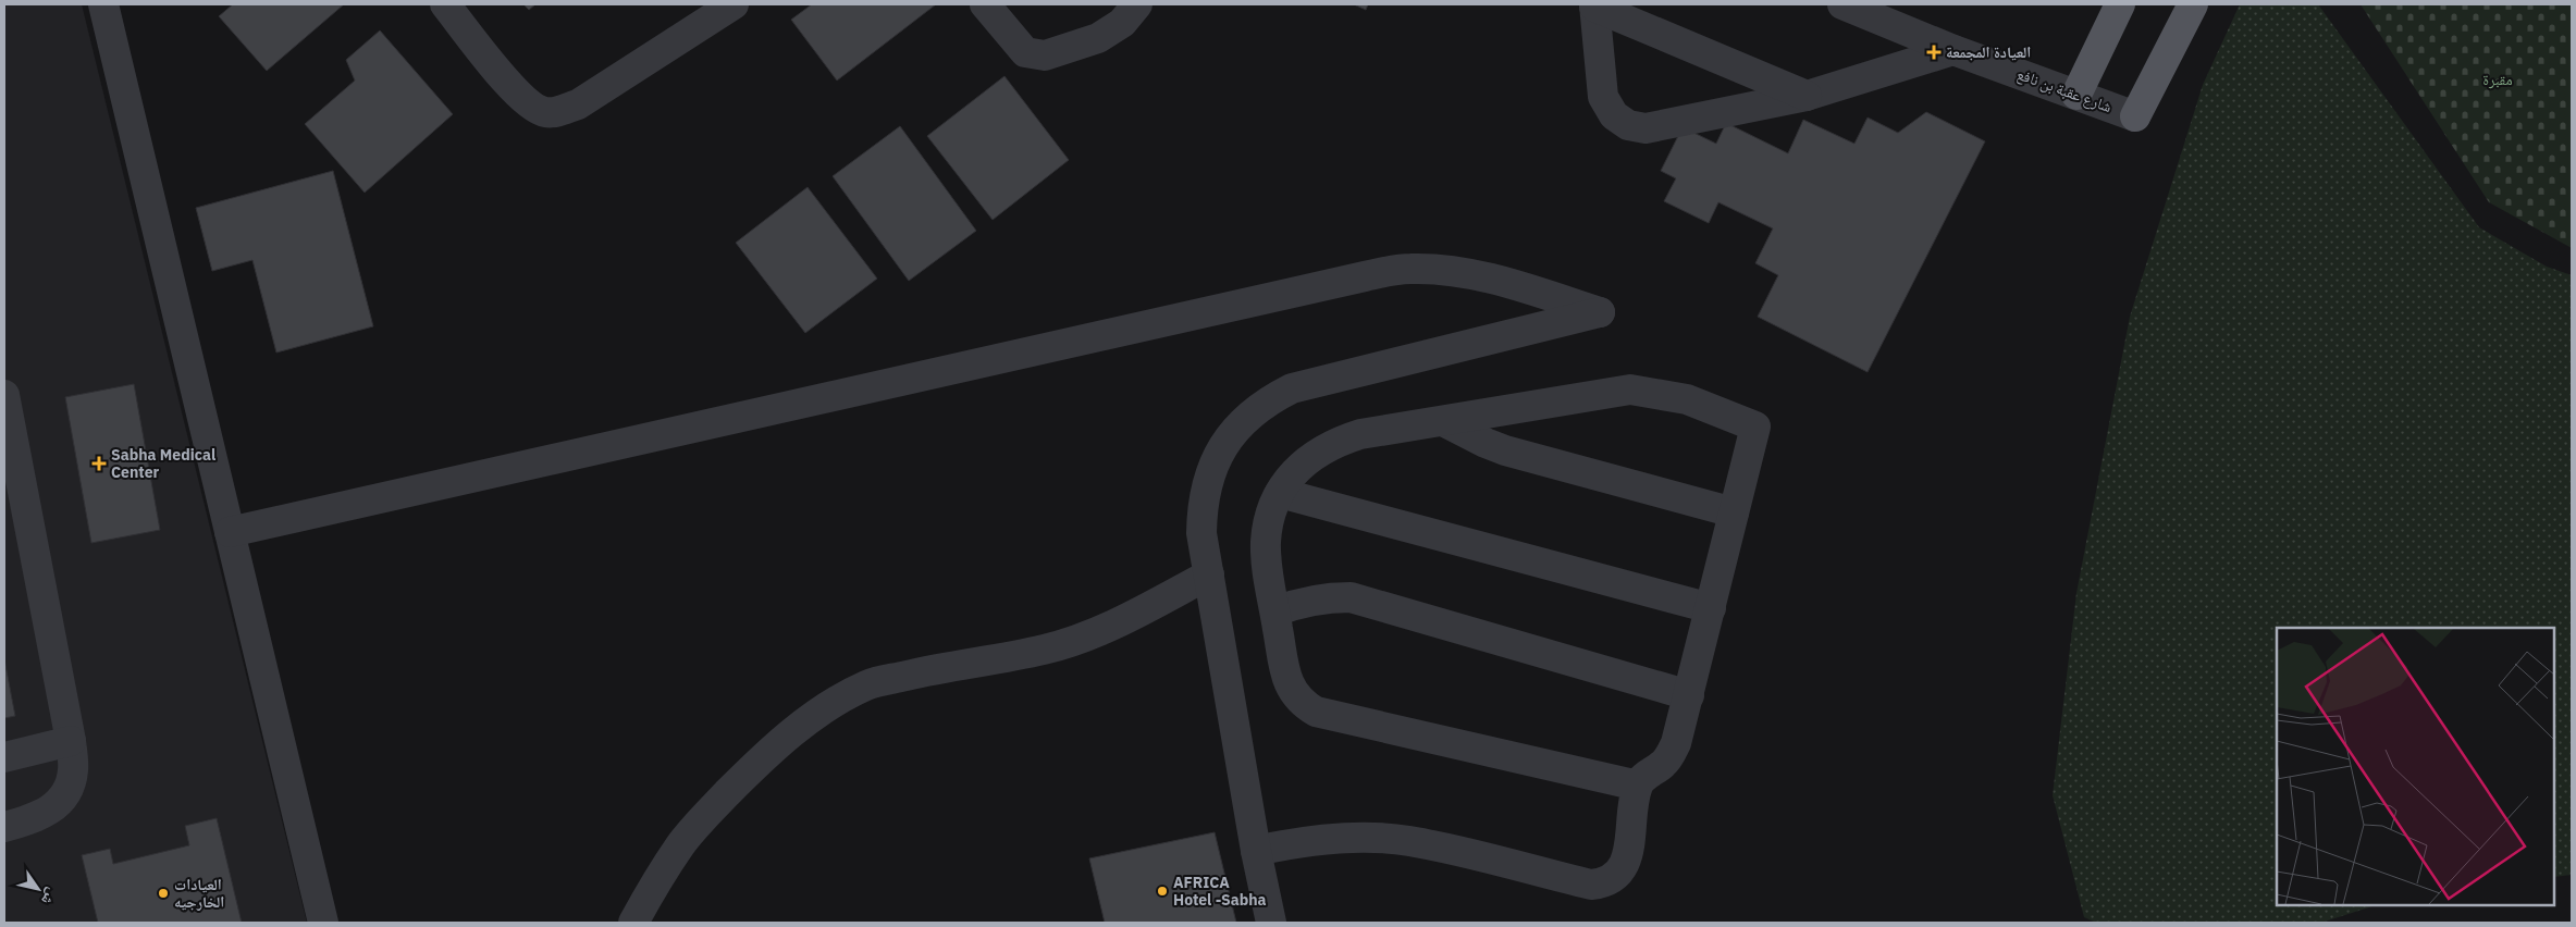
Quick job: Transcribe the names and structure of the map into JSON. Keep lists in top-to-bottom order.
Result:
{
  "streets": {
    "street": ["شارع عقبة بن نافع"]
  },
  "parks": ["مقبرة"],
  "places": {
    "health": ["العيادة المجمعة", "Sabha Medical Center"],
    "other": ["AFRICA Hotel -Sabha", "العيادات الخارجيه"]
  },
  "north": "bottom right"
}
